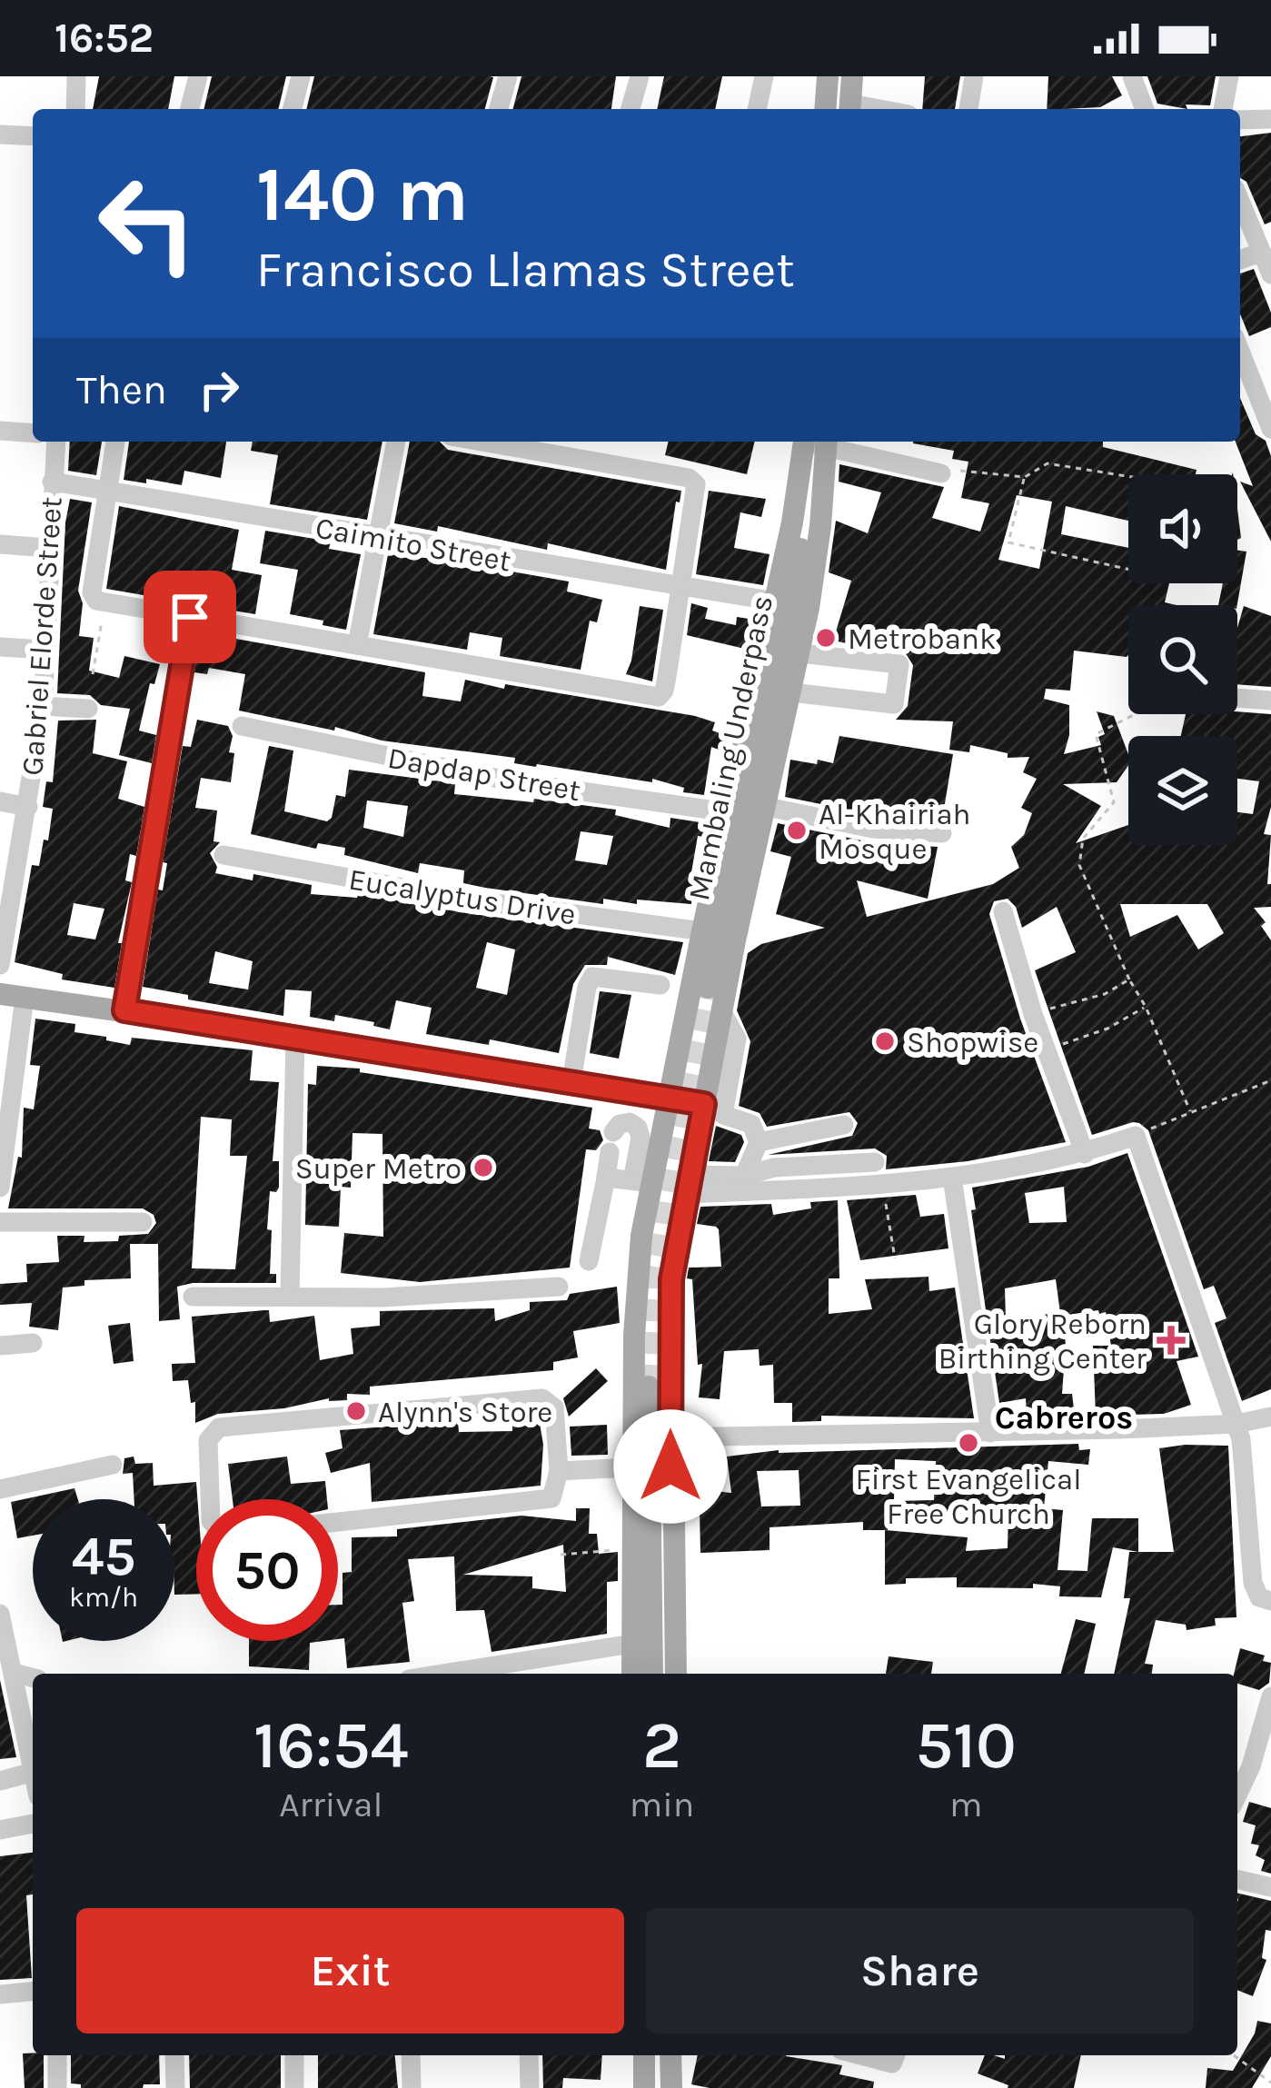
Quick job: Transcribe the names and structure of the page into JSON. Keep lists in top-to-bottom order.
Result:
{
  "streets": {
    "main road": ["Mambaling Underpass"],
    "street": [
      "Caimito Street",
      "Gabriel Elorde Street",
      "Dapdap Street",
      "Eucalyptus Drive"
    ]
  },
  "crossings": [
    ["Caimito Street", "Gabriel Elorde Street"]
  ],
  "districts": ["Cabreros"],
  "places": {
    "other": [
      "Metrobank",
      "Al-Khairiah Mosque",
      "Shopwise",
      "Super Metro",
      "Alynn's Store",
      "First Evangelical Free Church"
    ],
    "health": ["Glory Reborn Birthing Center"]
  },
  "page": {
    "status": "16:52",
    "turn": ["140 m", "Francisco Llamas Street"],
    "then": "Then",
    "speed": "45 km/h",
    "limit": "50",
    "eta": [
      "16:54",
      "Arrival",
      "2",
      "min",
      "510",
      "m"
    ],
    "buttons": ["Exit", "Share"]
  }
}
